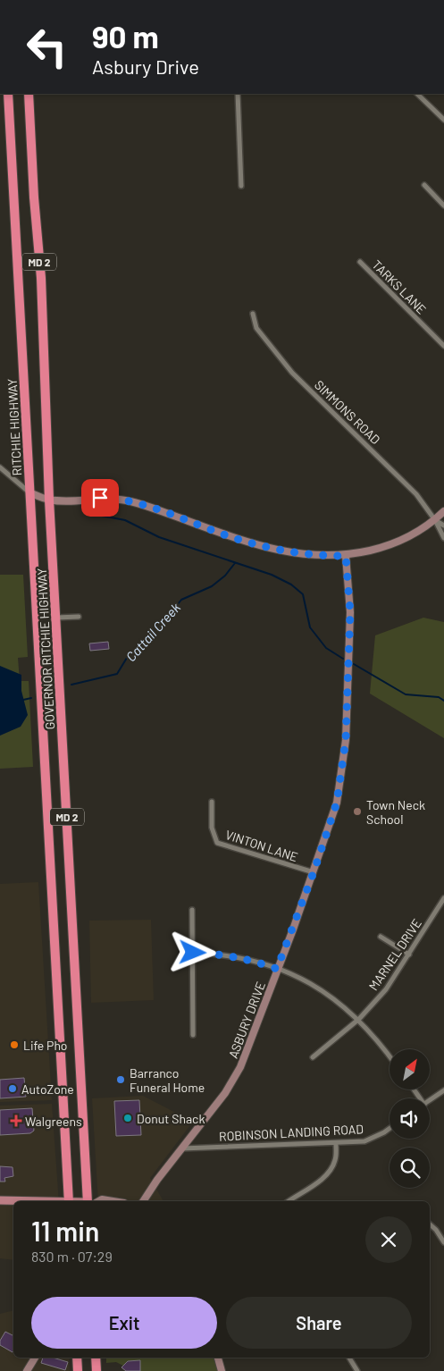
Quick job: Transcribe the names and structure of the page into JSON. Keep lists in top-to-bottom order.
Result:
{
  "streets": {
    "highway": ["MD 2", "RITCHIE HIGHWAY", "GOVERNOR RITCHIE HIGHWAY"],
    "street": [
      "TARKS LANE",
      "SIMMONS ROAD",
      "VINTON LANE",
      "MARNEL DRIVE",
      "ASBURY DRIVE",
      "ROBINSON LANDING ROAD"
    ]
  },
  "crossings": [
    ["RITCHIE HIGHWAY", "GOVERNOR RITCHIE HIGHWAY"],
    ["VINTON LANE", "ASBURY DRIVE"],
    ["ASBURY DRIVE", "ROBINSON LANDING ROAD"]
  ],
  "water": ["Cattail Creek"],
  "places": {
    "other": [
      "Town Neck School",
      "Life Pho",
      "Barranco Funeral Home",
      "AutoZone",
      "Donut Shack"
    ],
    "health": ["Walgreens"]
  },
  "north": "top right",
  "page": {
    "turn": ["90 m", "Asbury Drive"],
    "heading": ["11 min", "830 m · 07:29"],
    "buttons": ["Exit", "Share"]
  }
}
